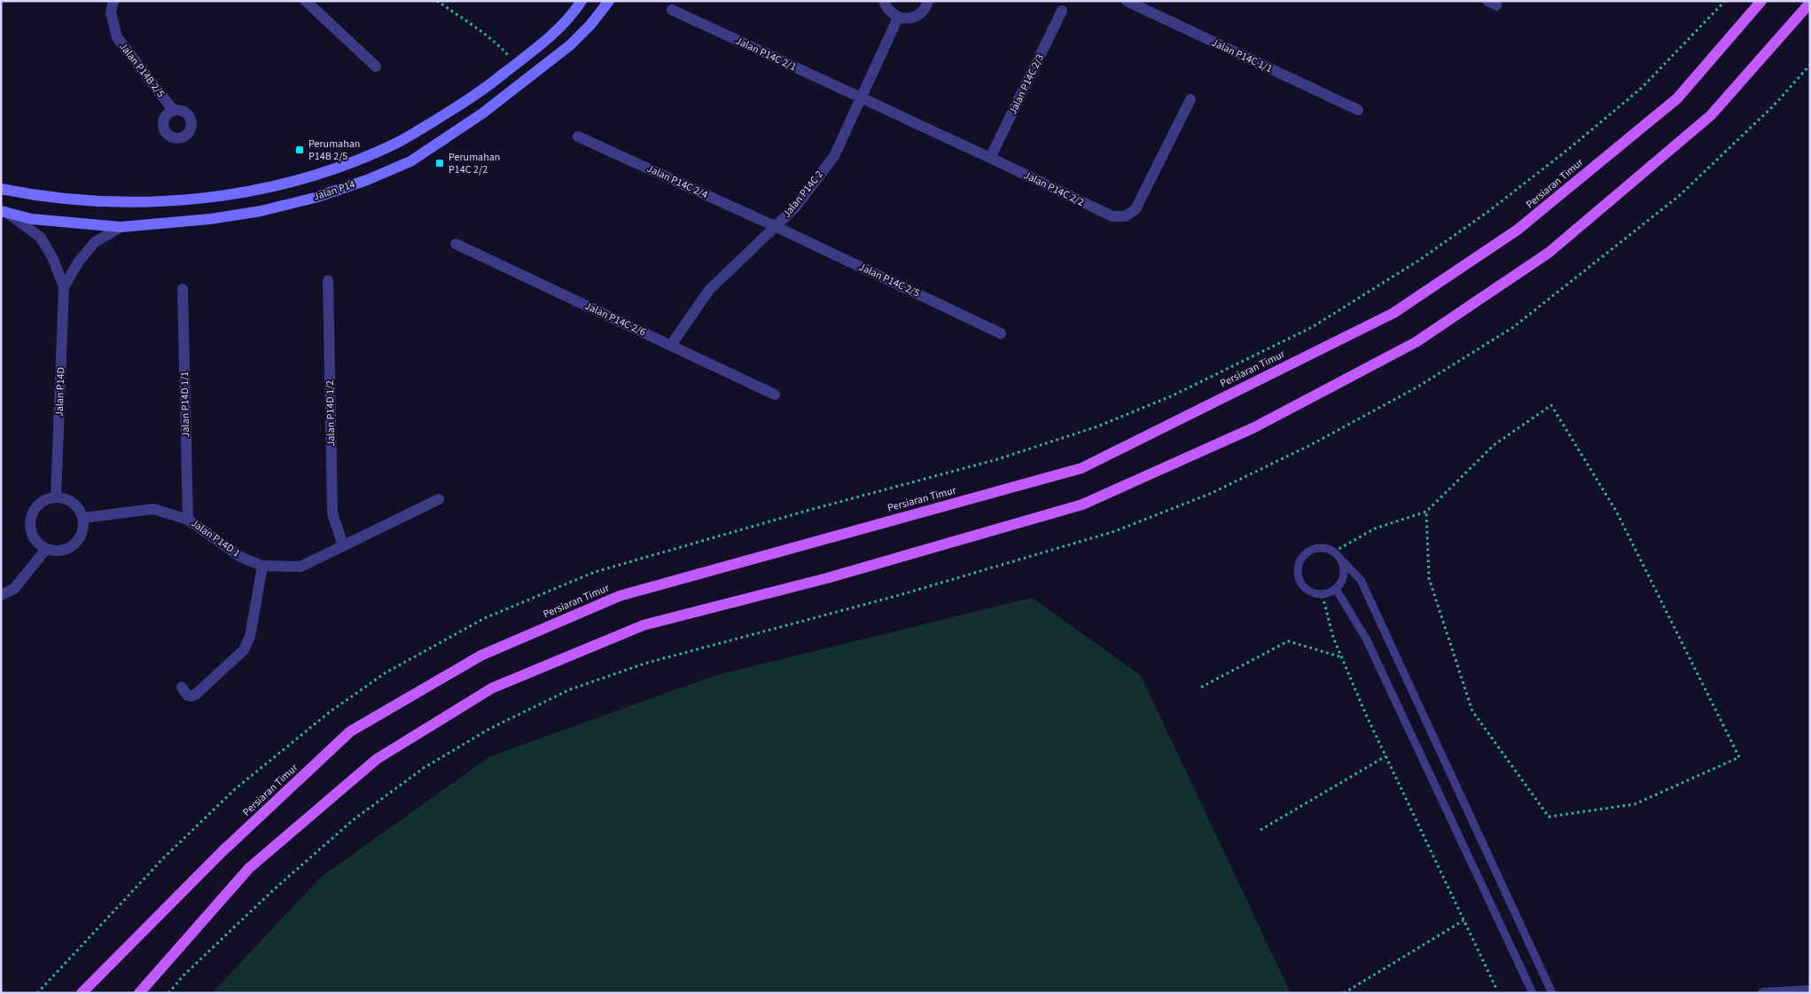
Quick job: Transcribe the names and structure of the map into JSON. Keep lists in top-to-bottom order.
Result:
{
  "streets": {
    "main road": ["Persiaran Timur", "Jalan P14"],
    "street": [
      "Jalan P14C 2/1",
      "Jalan P14C 1/1",
      "Jalan P14B 2/5",
      "Jalan P14C 2/3",
      "Jalan P14C 2/4",
      "Jalan P14C 2/2",
      "Jalan P14C 2",
      "Jalan P14C 2/5",
      "Jalan P14C 2/6",
      "Jalan P14D",
      "Jalan P14D 1/1",
      "Jalan P14D 1/2",
      "Jalan P14D 1"
    ]
  },
  "crossings": [
    ["Jalan P14C 2/1", "Jalan P14C 2/2"],
    ["Jalan P14C 2/1", "Jalan P14C 2"],
    ["Jalan P14C 2/3", "Jalan P14C 2/2"],
    ["Jalan P14C 2/4", "Jalan P14C 2"],
    ["Jalan P14C 2/4", "Jalan P14C 2/5"],
    ["Jalan P14C 2/2", "Jalan P14C 2"],
    ["Jalan P14", "Jalan P14D"],
    ["Jalan P14C 2", "Jalan P14C 2/5"],
    ["Jalan P14C 2", "Jalan P14C 2/6"],
    ["Jalan P14D", "Jalan P14D 1"],
    ["Jalan P14D 1/1", "Jalan P14D 1"],
    ["Jalan P14D 1/2", "Jalan P14D 1"]
  ],
  "places": {
    "transit": ["Perumahan P14B 2/5", "Perumahan P14C 2/2"]
  }
}
